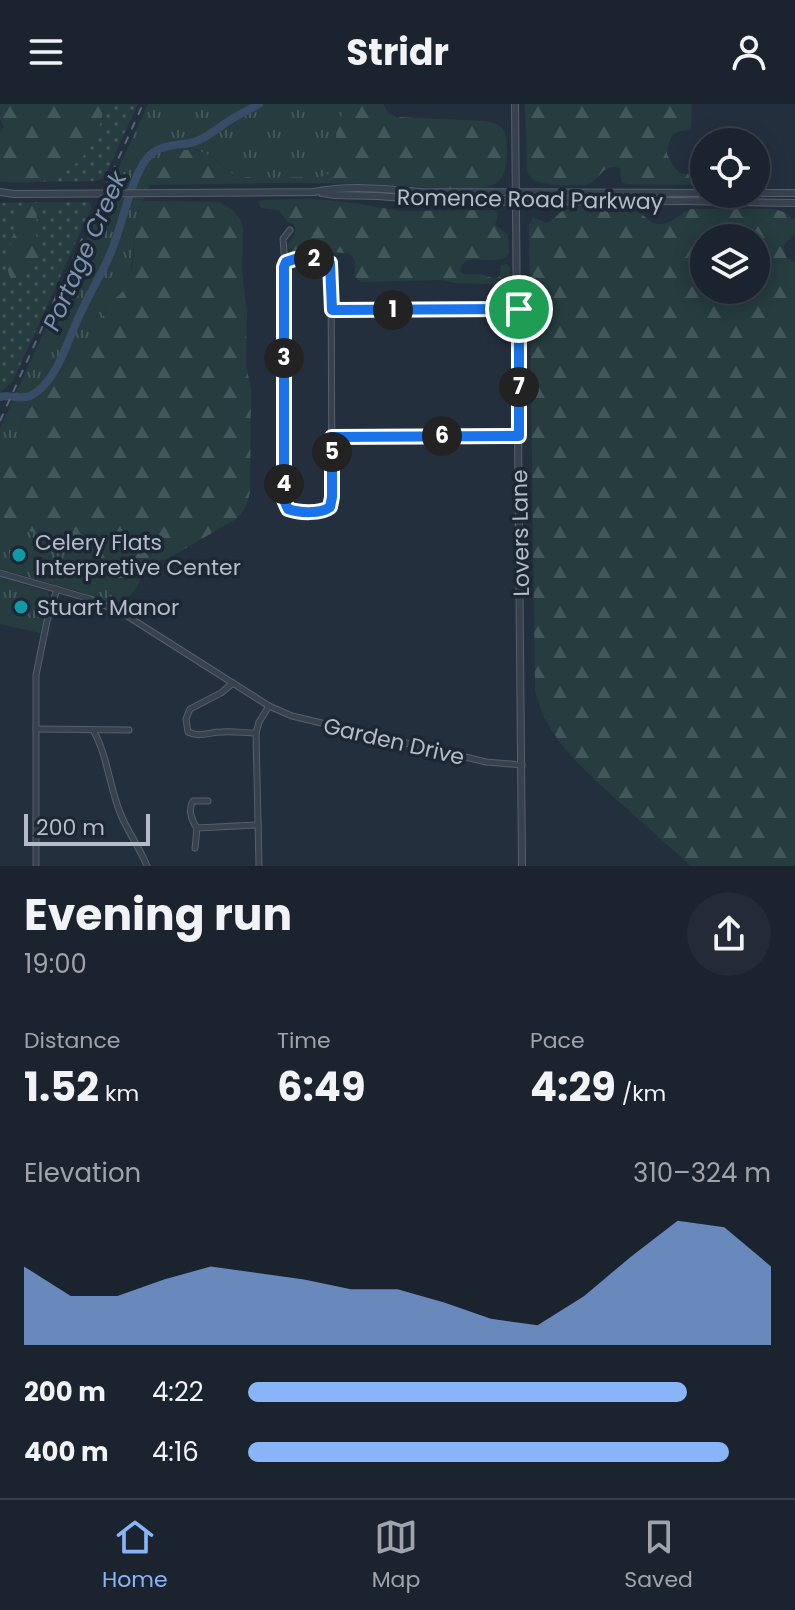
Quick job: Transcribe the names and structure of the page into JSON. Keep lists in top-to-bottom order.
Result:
{
  "streets": {
    "street": ["Romence Road Parkway", "Lovers Lane", "Garden Drive"]
  },
  "crossings": [
    ["Romence Road Parkway", "Lovers Lane"],
    ["Lovers Lane", "Garden Drive"]
  ],
  "water": ["Portage Creek"],
  "places": ["Celery Flats Interpretive Center", "Stuart Manor"],
  "scale_bar": "200 m",
  "page": {
    "header": "Stridr",
    "pins": [
      "2",
      "1",
      "3",
      "7",
      "6",
      "5",
      "4"
    ],
    "scale": "200 m",
    "heading": ["Evening run", "19:00"],
    "stats": [
      ["Distance", "1.52 km"],
      ["Time", "6:49"],
      ["Pace", "4:29 /km"]
    ],
    "chart": ["Elevation", "310–324 m"],
    "list": [
      {
        "name": "200 m",
        "note": "4:22"
      },
      {
        "name": "400 m",
        "note": "4:16"
      }
    ],
    "tabs": ["Home", "Map", "Saved"]
  }
}
